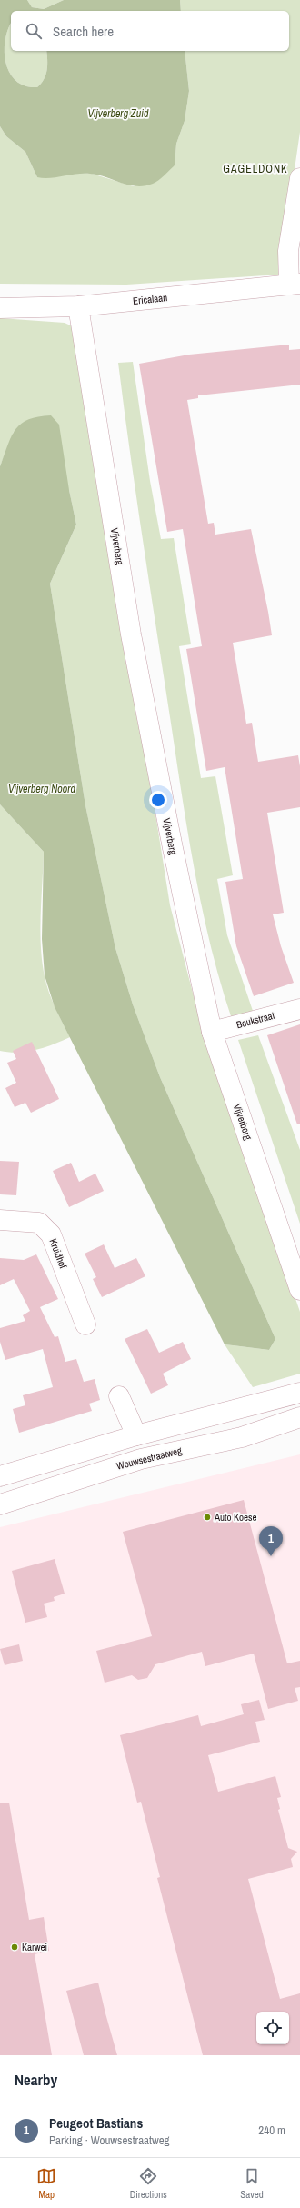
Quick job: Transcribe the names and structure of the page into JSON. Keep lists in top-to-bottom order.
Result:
{
  "streets": {
    "street": [
      "Ericalaan",
      "Vijverberg",
      "Beukstraat",
      "Kruidhof",
      "Wouwsestraatweg"
    ]
  },
  "crossings": [
    ["Ericalaan", "Vijverberg"],
    ["Vijverberg", "Beukstraat"]
  ],
  "districts": ["GAGELDONK"],
  "water": ["Vijverberg Zuid", "Vijverberg Noord"],
  "places": ["Auto Koese", "Karwei"],
  "page": {
    "search": "Search here",
    "pins": "1",
    "heading": "Nearby",
    "list": [
      {
        "mark": "1",
        "name": "Peugeot Bastians",
        "note": "Parking · Wouwsestraatweg",
        "value": "240 m"
      }
    ],
    "nav": ["Map", "Directions", "Saved"]
  }
}
